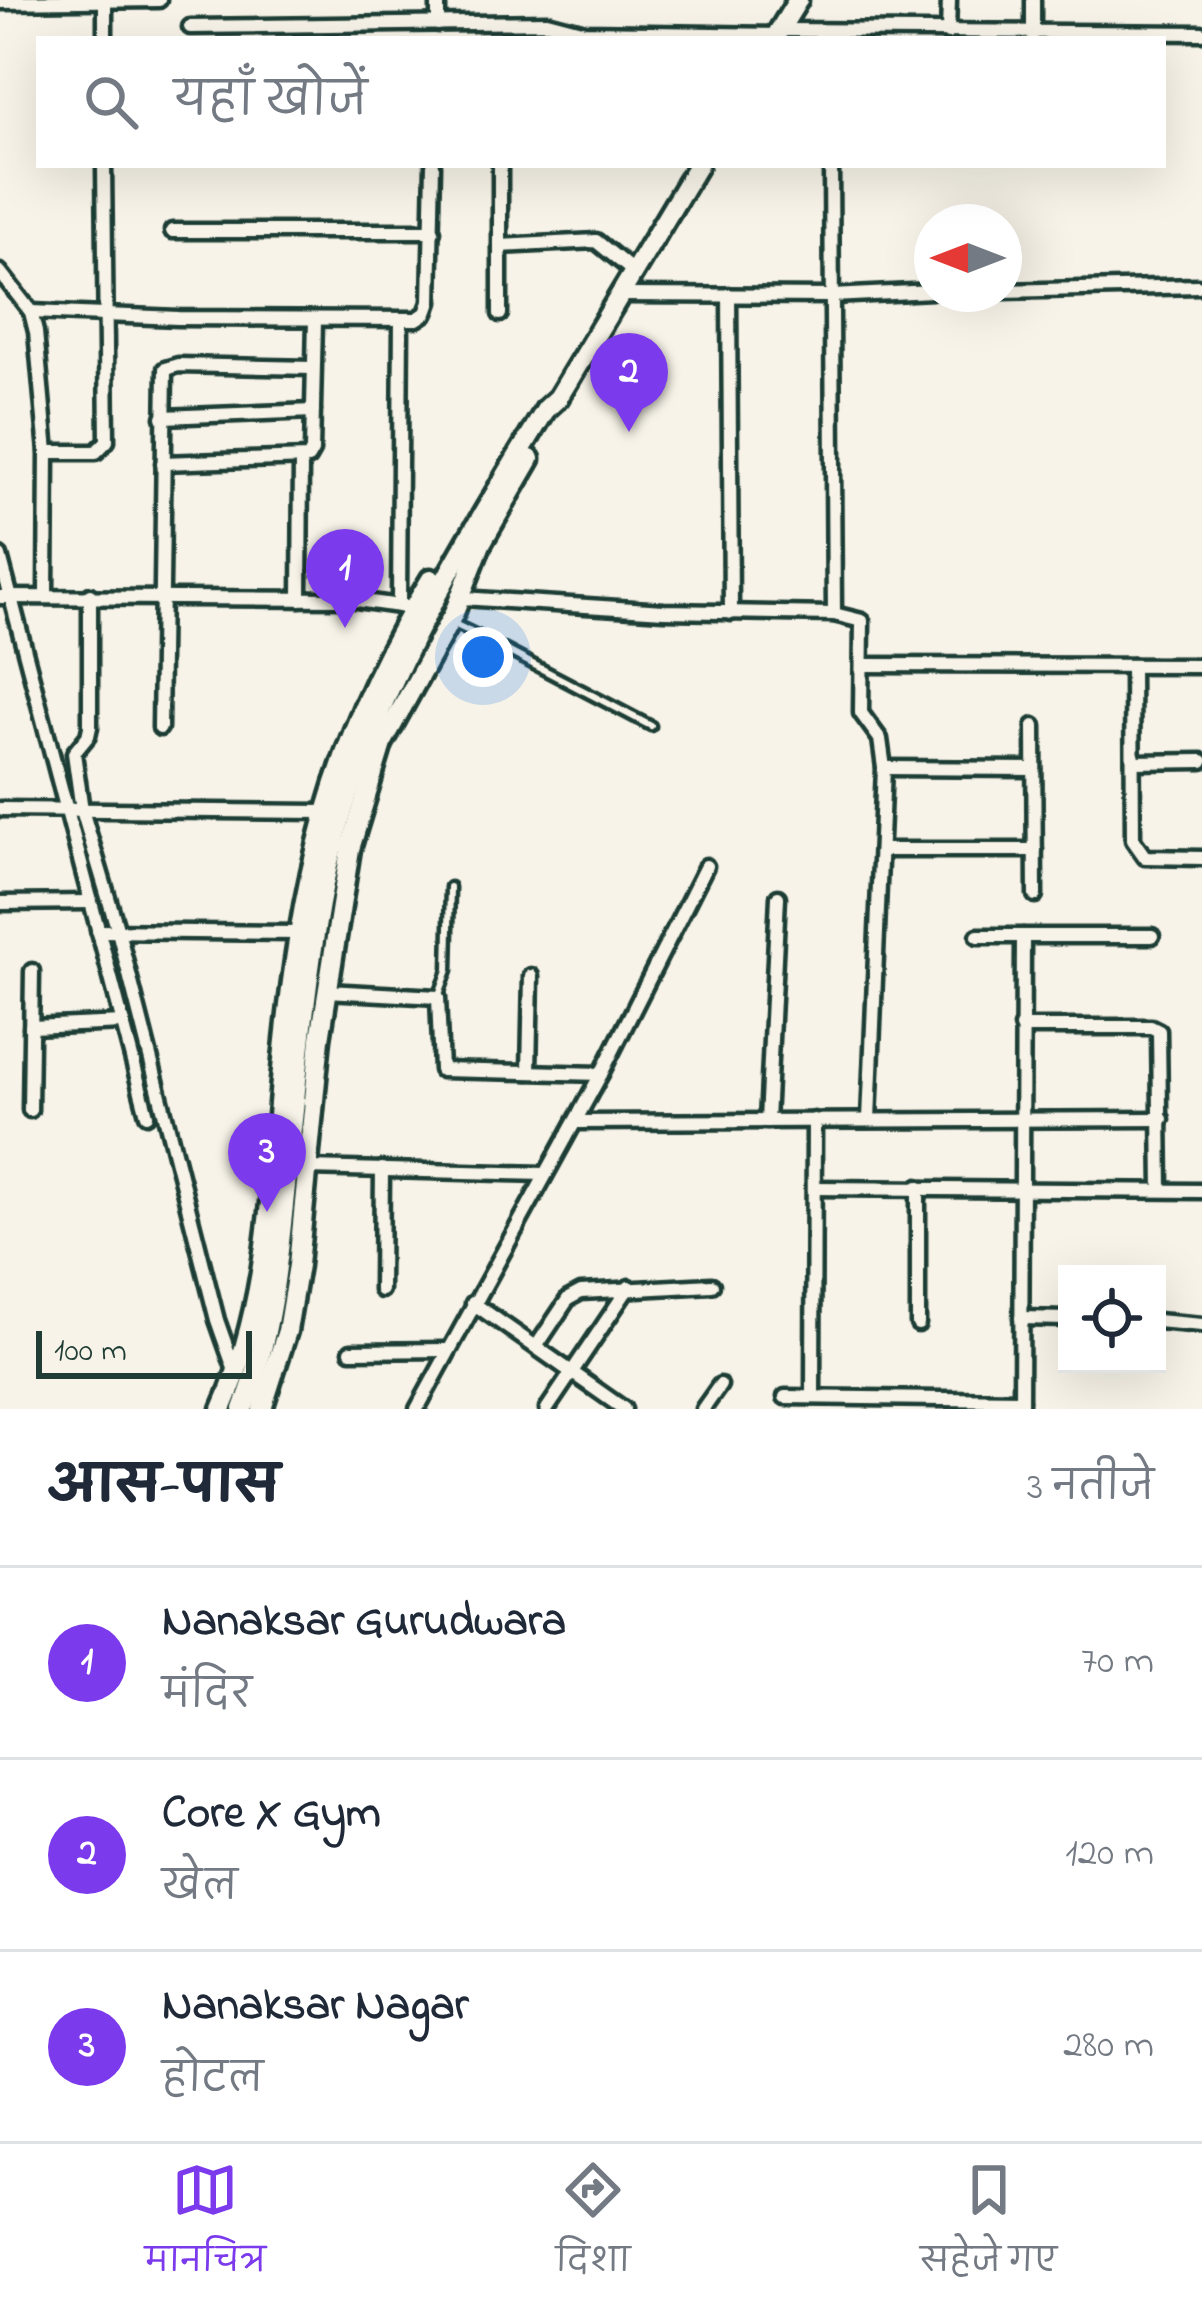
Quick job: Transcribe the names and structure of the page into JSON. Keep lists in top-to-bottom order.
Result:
{
  "scale_bar": "100 m",
  "north": "left",
  "page": {
    "search": "यहाँ खोजें",
    "pins": ["2", "1", "3"],
    "scale": "100 m",
    "heading": ["आस-पास", "3 नतीजे"],
    "list": [
      {
        "mark": "1",
        "name": "Nanaksar Gurudwara",
        "note": "मंदिर",
        "value": "70 m"
      },
      {
        "mark": "2",
        "name": "Core X Gym",
        "note": "खेल",
        "value": "120 m"
      },
      {
        "mark": "3",
        "name": "Nanaksar Nagar",
        "note": "होटल",
        "value": "280 m"
      }
    ],
    "nav": ["मानचित्र", "दिशा", "सहेजे गए"]
  }
}
